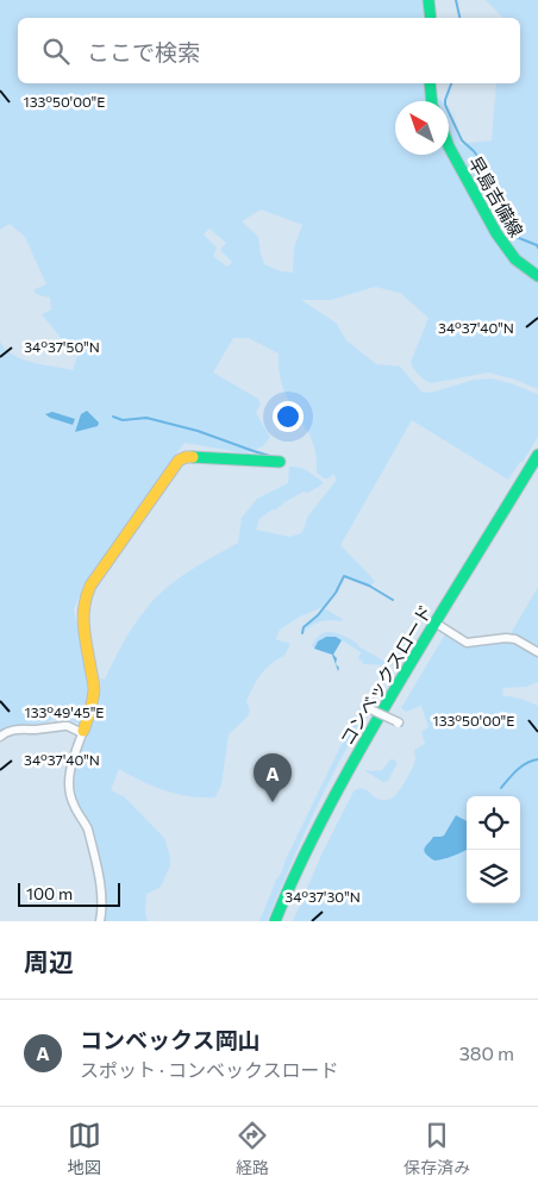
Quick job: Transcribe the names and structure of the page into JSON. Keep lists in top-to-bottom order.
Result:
{
  "streets": {
    "street": ["早島吉備線", "コンベックスロード"]
  },
  "scale_bar": "100 m",
  "north": "top left",
  "page": {
    "search": "ここで検索",
    "pins": "A",
    "scale": "100 m",
    "heading": "周辺",
    "list": [
      {
        "mark": "A",
        "name": "コンベックス岡山",
        "note": "スポット · コンベックスロード",
        "value": "380 m"
      }
    ],
    "nav": ["地図", "経路", "保存済み"]
  },
  "coordinates": [
    "133°50'00\"E",
    "34°37'40\"N",
    "34°37'50\"N",
    "133°49'45\"E",
    "34°37'30\"N"
  ]
}
